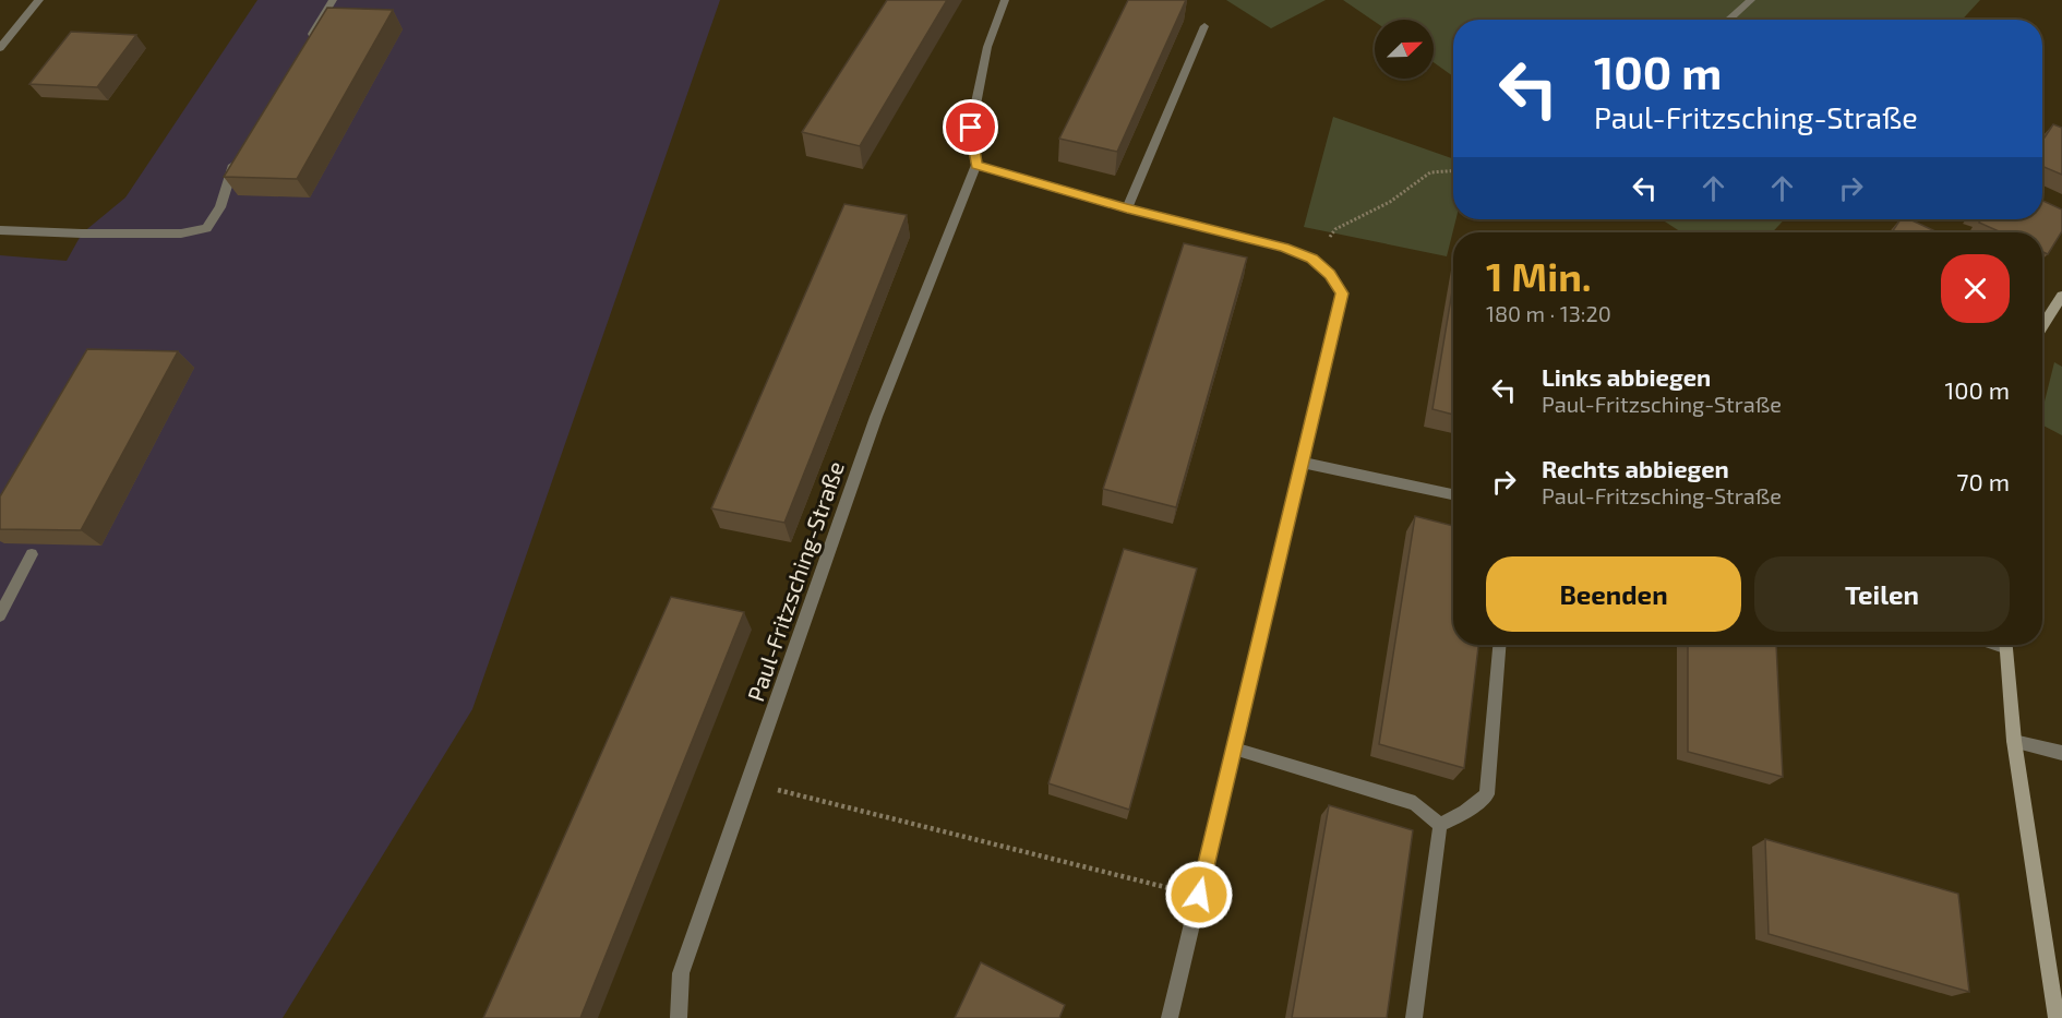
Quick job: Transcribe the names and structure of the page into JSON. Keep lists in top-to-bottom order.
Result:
{
  "streets": {
    "street": ["Paul-Fritzsching-Straße"]
  },
  "north": "top right",
  "page": {
    "turn": ["100 m", "Paul-Fritzsching-Straße"],
    "heading": ["1 Min.", "180 m · 13:20"],
    "list": [
      {
        "name": "Links abbiegen",
        "note": "Paul-Fritzsching-Straße",
        "value": "100 m"
      },
      {
        "name": "Rechts abbiegen",
        "note": "Paul-Fritzsching-Straße",
        "value": "70 m"
      }
    ],
    "buttons": ["Beenden", "Teilen"]
  }
}
